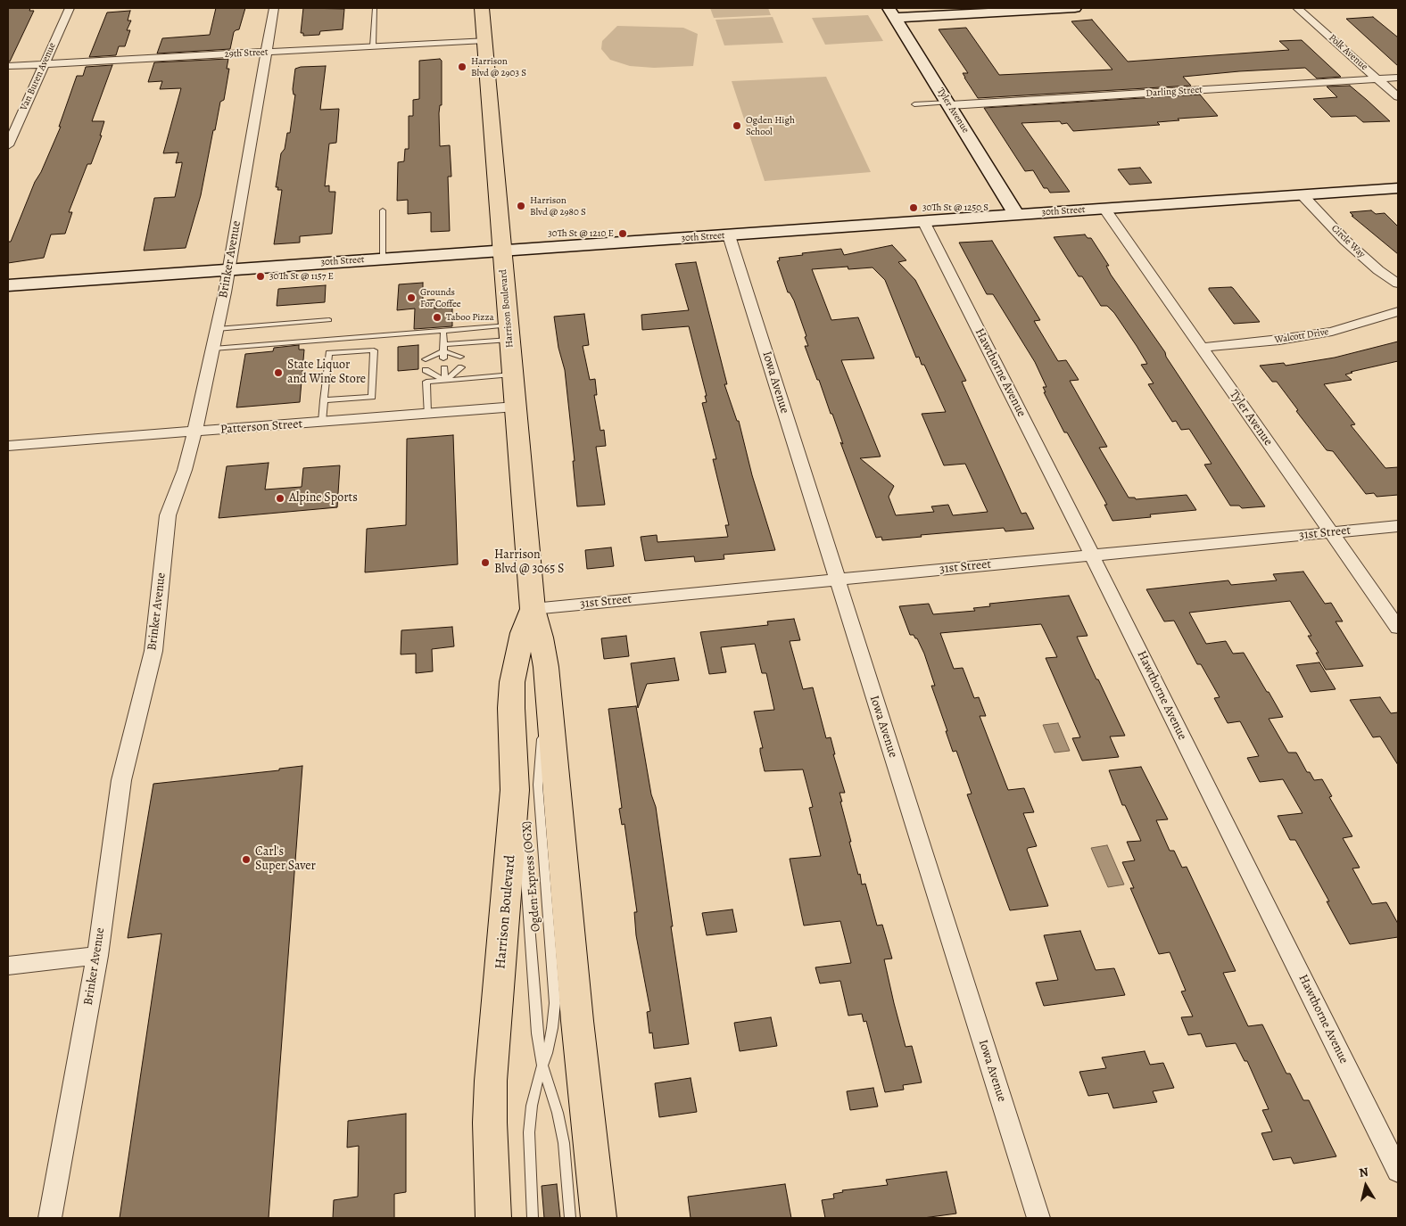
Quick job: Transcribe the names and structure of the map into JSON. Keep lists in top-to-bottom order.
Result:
{
  "streets": {
    "main road": ["Harrison Boulevard"],
    "street": [
      "Polk Avenue",
      "29th Street",
      "Van Buren Avenue",
      "Darling Street",
      "Tyler Avenue",
      "30th Street",
      "Circle Way",
      "Brinker Avenue",
      "Walcott Drive",
      "Hawthorne Avenue",
      "Iowa Avenue",
      "Patterson Street",
      "31st Street"
    ],
    "lane": ["Ogden Express (OGX)"]
  },
  "crossings": [
    ["Polk Avenue", "Darling Street"],
    ["29th Street", "Van Buren Avenue"],
    ["29th Street", "Brinker Avenue"],
    ["29th Street", "Harrison Boulevard"],
    ["Darling Street", "Tyler Avenue"],
    ["Tyler Avenue", "30th Street"],
    ["Tyler Avenue", "Walcott Drive"],
    ["Tyler Avenue", "31st Street"],
    ["30th Street", "Circle Way"],
    ["30th Street", "Brinker Avenue"],
    ["30th Street", "Harrison Boulevard"],
    ["30th Street", "Hawthorne Avenue"],
    ["30th Street", "Iowa Avenue"],
    ["Brinker Avenue", "Patterson Street"],
    ["Harrison Boulevard", "Patterson Street"],
    ["Harrison Boulevard", "31st Street"],
    ["Harrison Boulevard", "Ogden Express (OGX)"],
    ["Hawthorne Avenue", "31st Street"],
    ["Iowa Avenue", "31st Street"]
  ],
  "places": [
    "Harrison Blvd @ 2903 S",
    "Ogden High School",
    "Harrison Blvd @ 2980 S",
    "30Th St @ 1250 S",
    "30Th St @ 1210 E",
    "30Th St @ 1157 E",
    "Grounds For Coffee",
    "Taboo Pizza",
    "State Liquor and Wine Store",
    "Alpine Sports",
    "Harrison Blvd @ 3065 S",
    "Carl's Super Saver"
  ],
  "north": "top"
}
